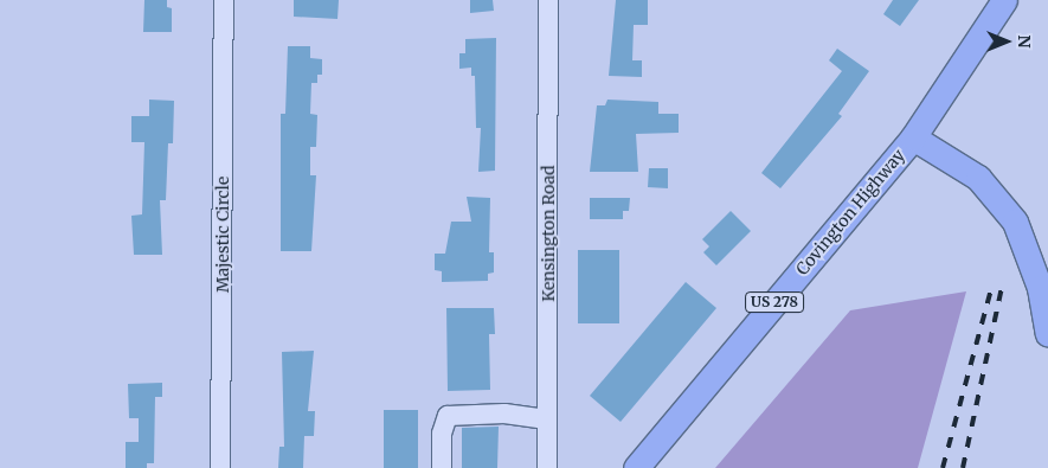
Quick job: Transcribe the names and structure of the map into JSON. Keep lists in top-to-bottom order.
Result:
{
  "streets": {
    "main road": ["Covington Highway", "US 278"],
    "street": ["Kensington Road", "Majestic Circle"]
  },
  "north": "right"
}
